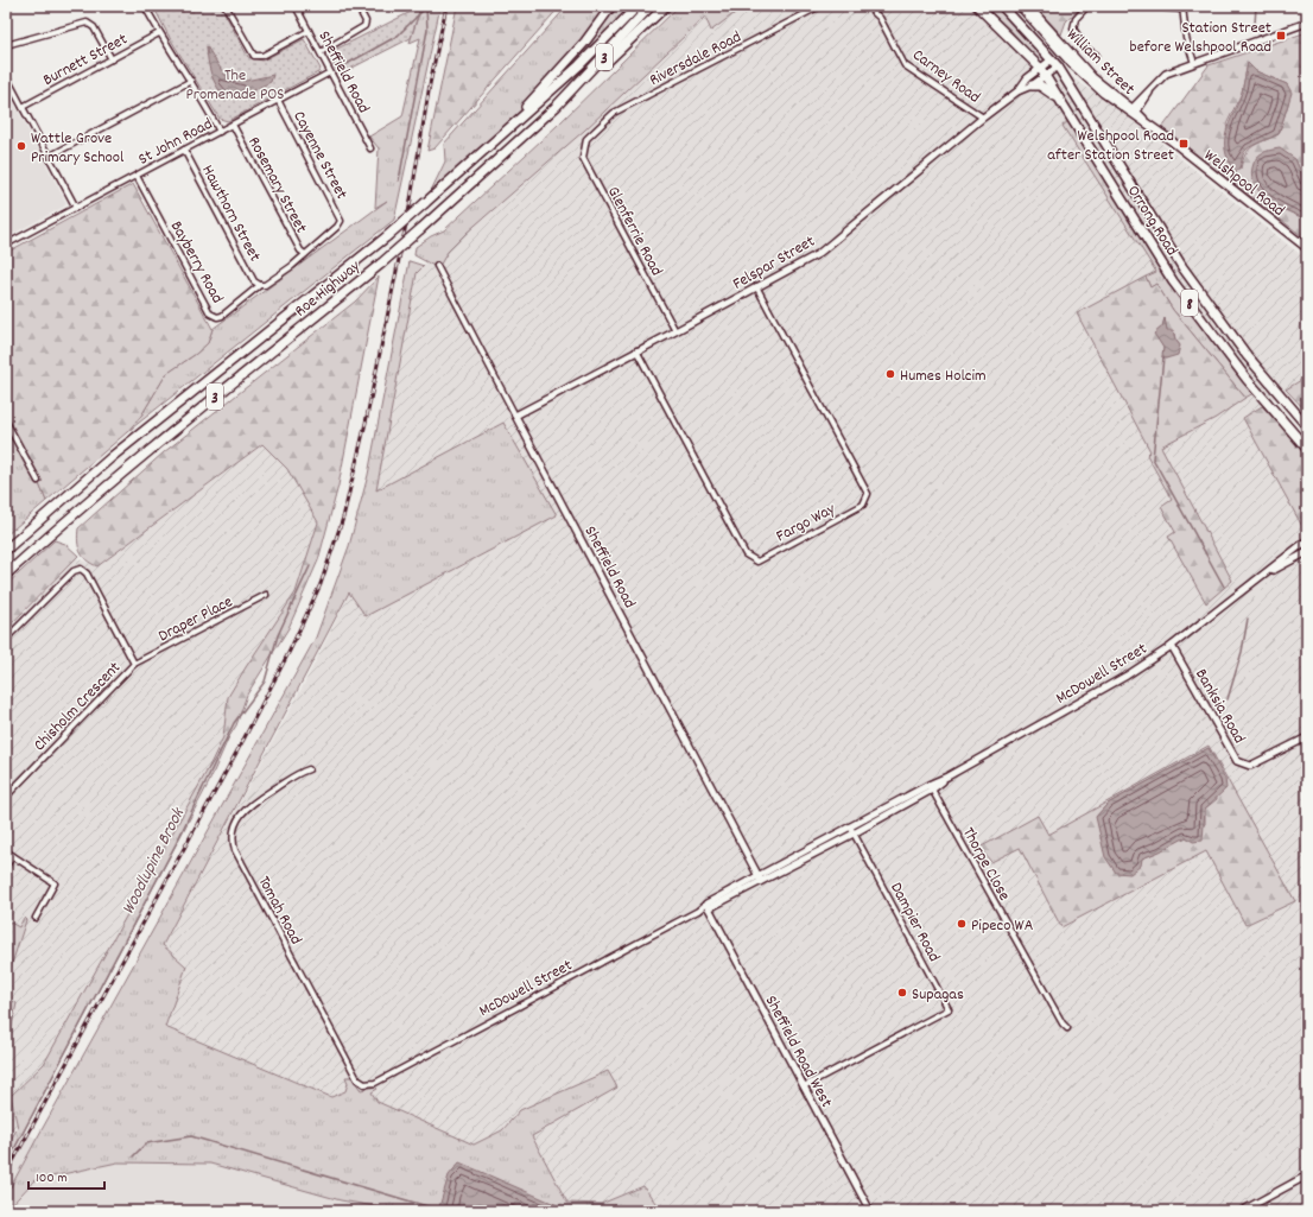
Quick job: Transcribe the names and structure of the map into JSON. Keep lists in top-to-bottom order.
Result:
{
  "streets": {
    "highway": [
      "3",
      "Orrong Road",
      "Roe Highway",
      "8"
    ],
    "main road": ["William Street", "Welshpool Road"],
    "street": [
      "Riversdale Road",
      "Burnett Street",
      "Sheffield Road",
      "Carney Road",
      "St John Road",
      "Cayenne Street",
      "Rosemary Street",
      "Hawthorn Street",
      "Glenferrie Road",
      "Bayberry Road",
      "Felspar Street",
      "Fargo Way",
      "Draper Place",
      "McDowell Street",
      "Chisholm Crescent",
      "Banksia Road",
      "Thorpe Close",
      "Tomah Road",
      "Dampier Road",
      "Sheffield Road West"
    ]
  },
  "crossings": [
    ["Riversdale Road", "Glenferrie Road"],
    ["William Street", "Welshpool Road"],
    ["Sheffield Road", "St John Road"],
    ["Sheffield Road", "Felspar Street"],
    ["Sheffield Road", "McDowell Street"],
    ["Carney Road", "Felspar Street"],
    ["St John Road", "Cayenne Street"],
    ["St John Road", "Rosemary Street"],
    ["St John Road", "Hawthorn Street"],
    ["St John Road", "Bayberry Road"],
    ["Cayenne Street", "Bayberry Road"],
    ["Rosemary Street", "Bayberry Road"],
    ["Hawthorn Street", "Bayberry Road"],
    ["Orrong Road", "Felspar Street"],
    ["Glenferrie Road", "Felspar Street"],
    ["Felspar Street", "Fargo Way"],
    ["Draper Place", "Chisholm Crescent"],
    ["McDowell Street", "Banksia Road"],
    ["McDowell Street", "Thorpe Close"],
    ["McDowell Street", "Tomah Road"],
    ["McDowell Street", "Dampier Road"],
    ["McDowell Street", "Sheffield Road West"],
    ["Dampier Road", "Sheffield Road West"]
  ],
  "water": ["Woodlupine Brook"],
  "parks": ["The Promenade POS"],
  "places": {
    "transit": ["Station Street before Welshpool Road", "Welshpool Road after Station Street"],
    "other": [
      "Wattle Grove Primary School",
      "Humes Holcim",
      "Pipeco WA",
      "Supagas"
    ]
  },
  "scale_bar": "100 m"
}
